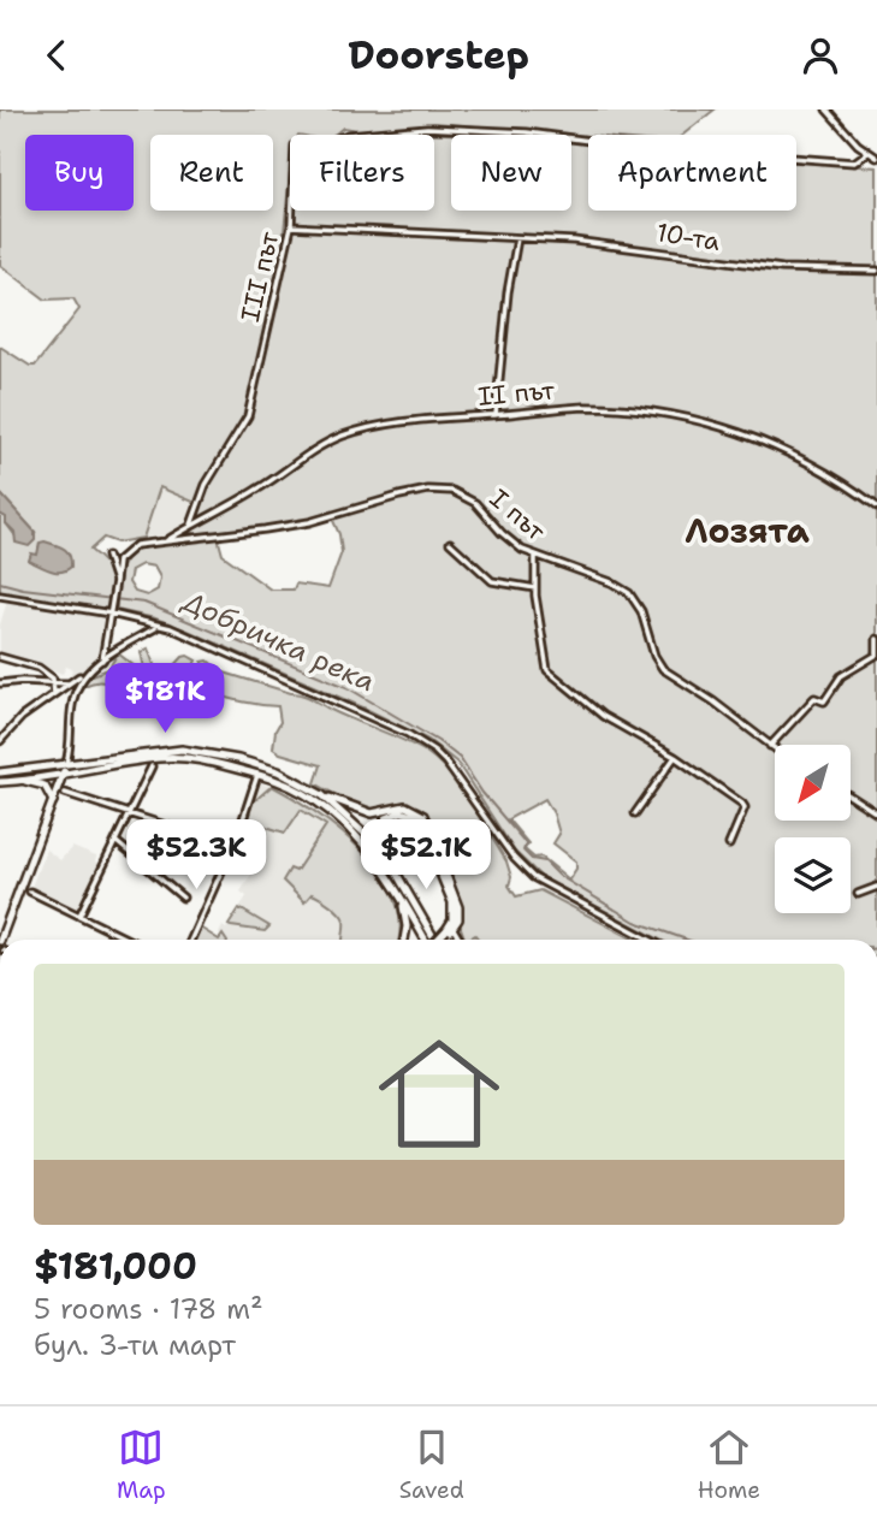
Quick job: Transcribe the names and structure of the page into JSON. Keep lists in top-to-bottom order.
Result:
{
  "streets": {
    "street": [
      "10-та",
      "ІІІ път",
      "ІІ път",
      "І път"
    ]
  },
  "crossings": [
    ["10-та", "ІІІ път"],
    ["ІІІ път", "ІІ път"],
    ["ІІ път", "І път"]
  ],
  "districts": ["Лозята"],
  "water": ["Добричка река"],
  "north": "bottom left",
  "page": {
    "header": "Doorstep",
    "chip": [
      "Buy",
      "Rent",
      "Filters",
      "New",
      "Apartment"
    ],
    "price": ["$181K", "$52.3K", "$52.1K"],
    "list": [
      {
        "name": "$181,000",
        "note": "5 rooms · 178 m² · бул. 3-ти март"
      }
    ],
    "tabs": ["Map", "Saved", "Home"]
  }
}
